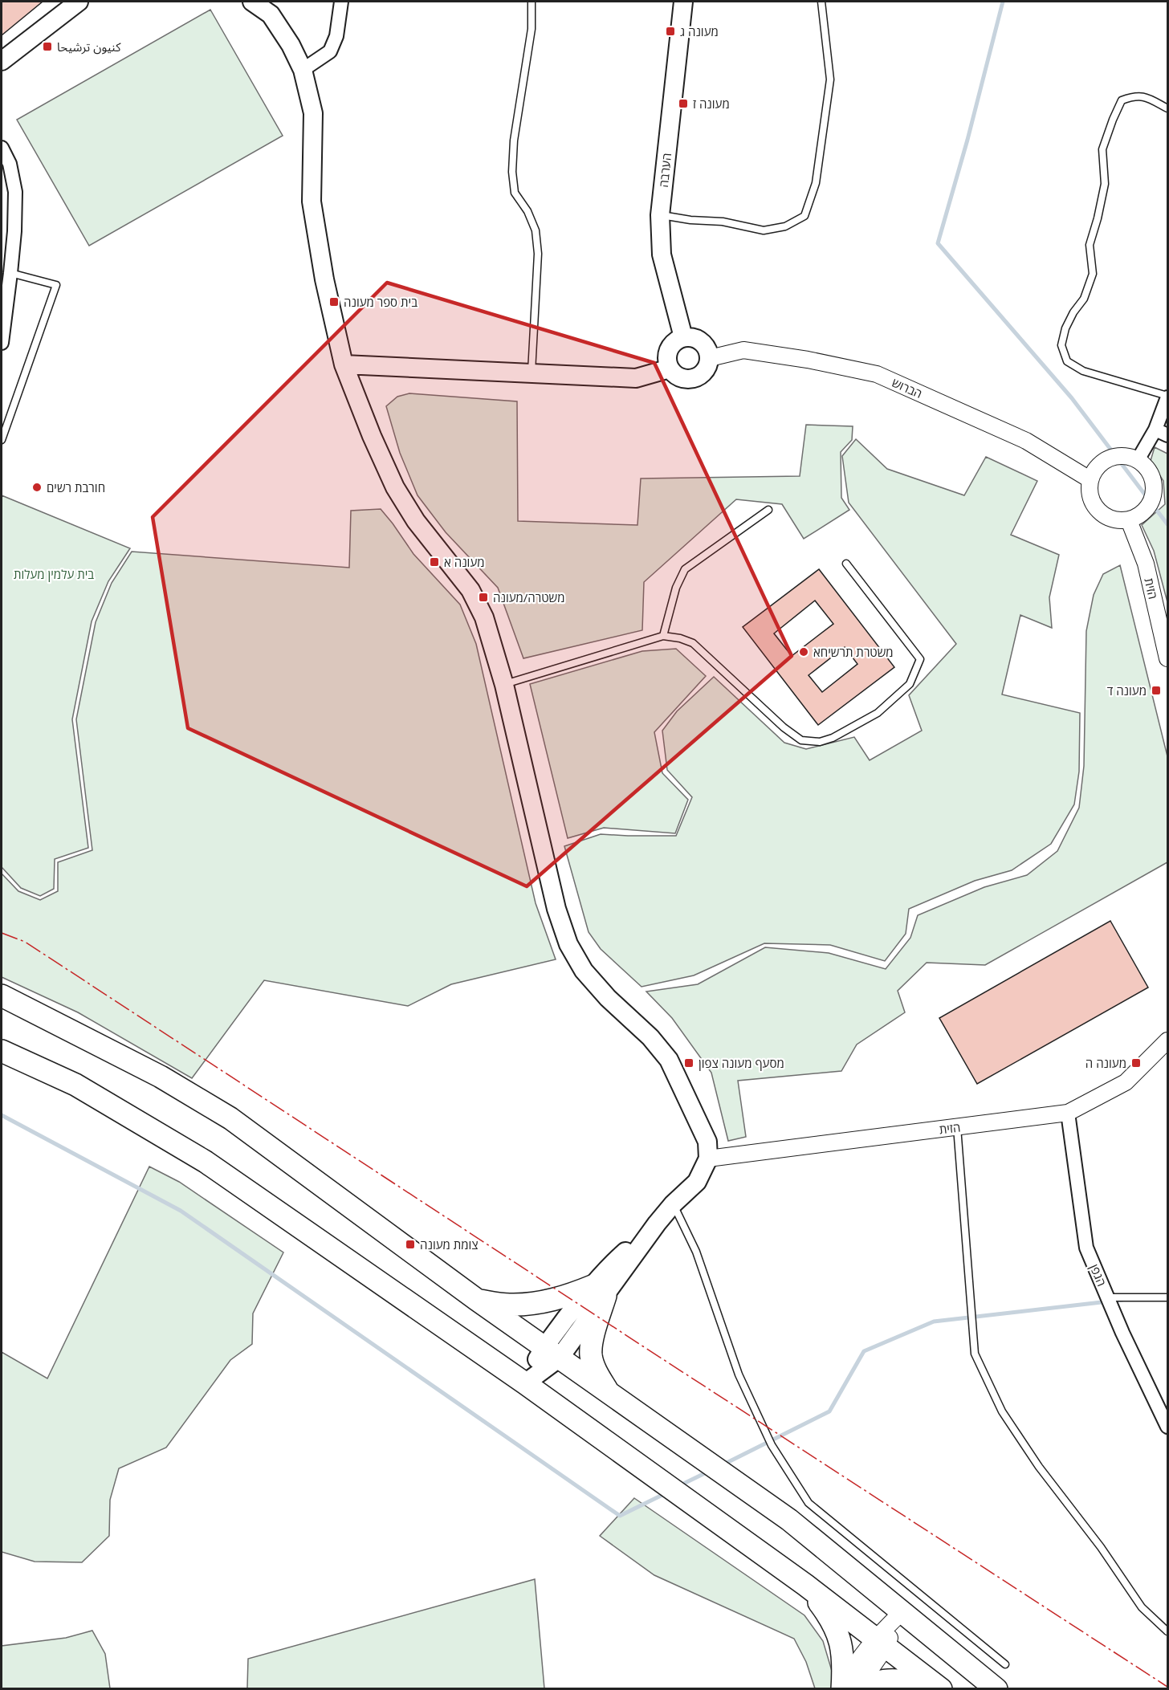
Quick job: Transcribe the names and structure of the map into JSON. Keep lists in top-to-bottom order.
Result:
{
  "streets": {
    "main road": ["הערבה"],
    "street": ["הברוש", "הזית", "הגפן"]
  },
  "crossings": [
    ["הערבה", "הברוש"],
    ["הברוש", "הזית"],
    ["הזית", "הגפן"]
  ],
  "parks": ["בית עלמין מעלות"],
  "places": {
    "transit": [
      "מעונה ג",
      "كنيون ترشيحا",
      "מעונה ז",
      "בית ספר מעונה",
      "מעונה א",
      "משטרה/מעונה",
      "מעונה ד",
      "מסעף מעונה צפון",
      "מעונה ה",
      "צומת מעונה"
    ],
    "other": ["חורבת רשים", "משטרת תרשיחא"]
  }
}
